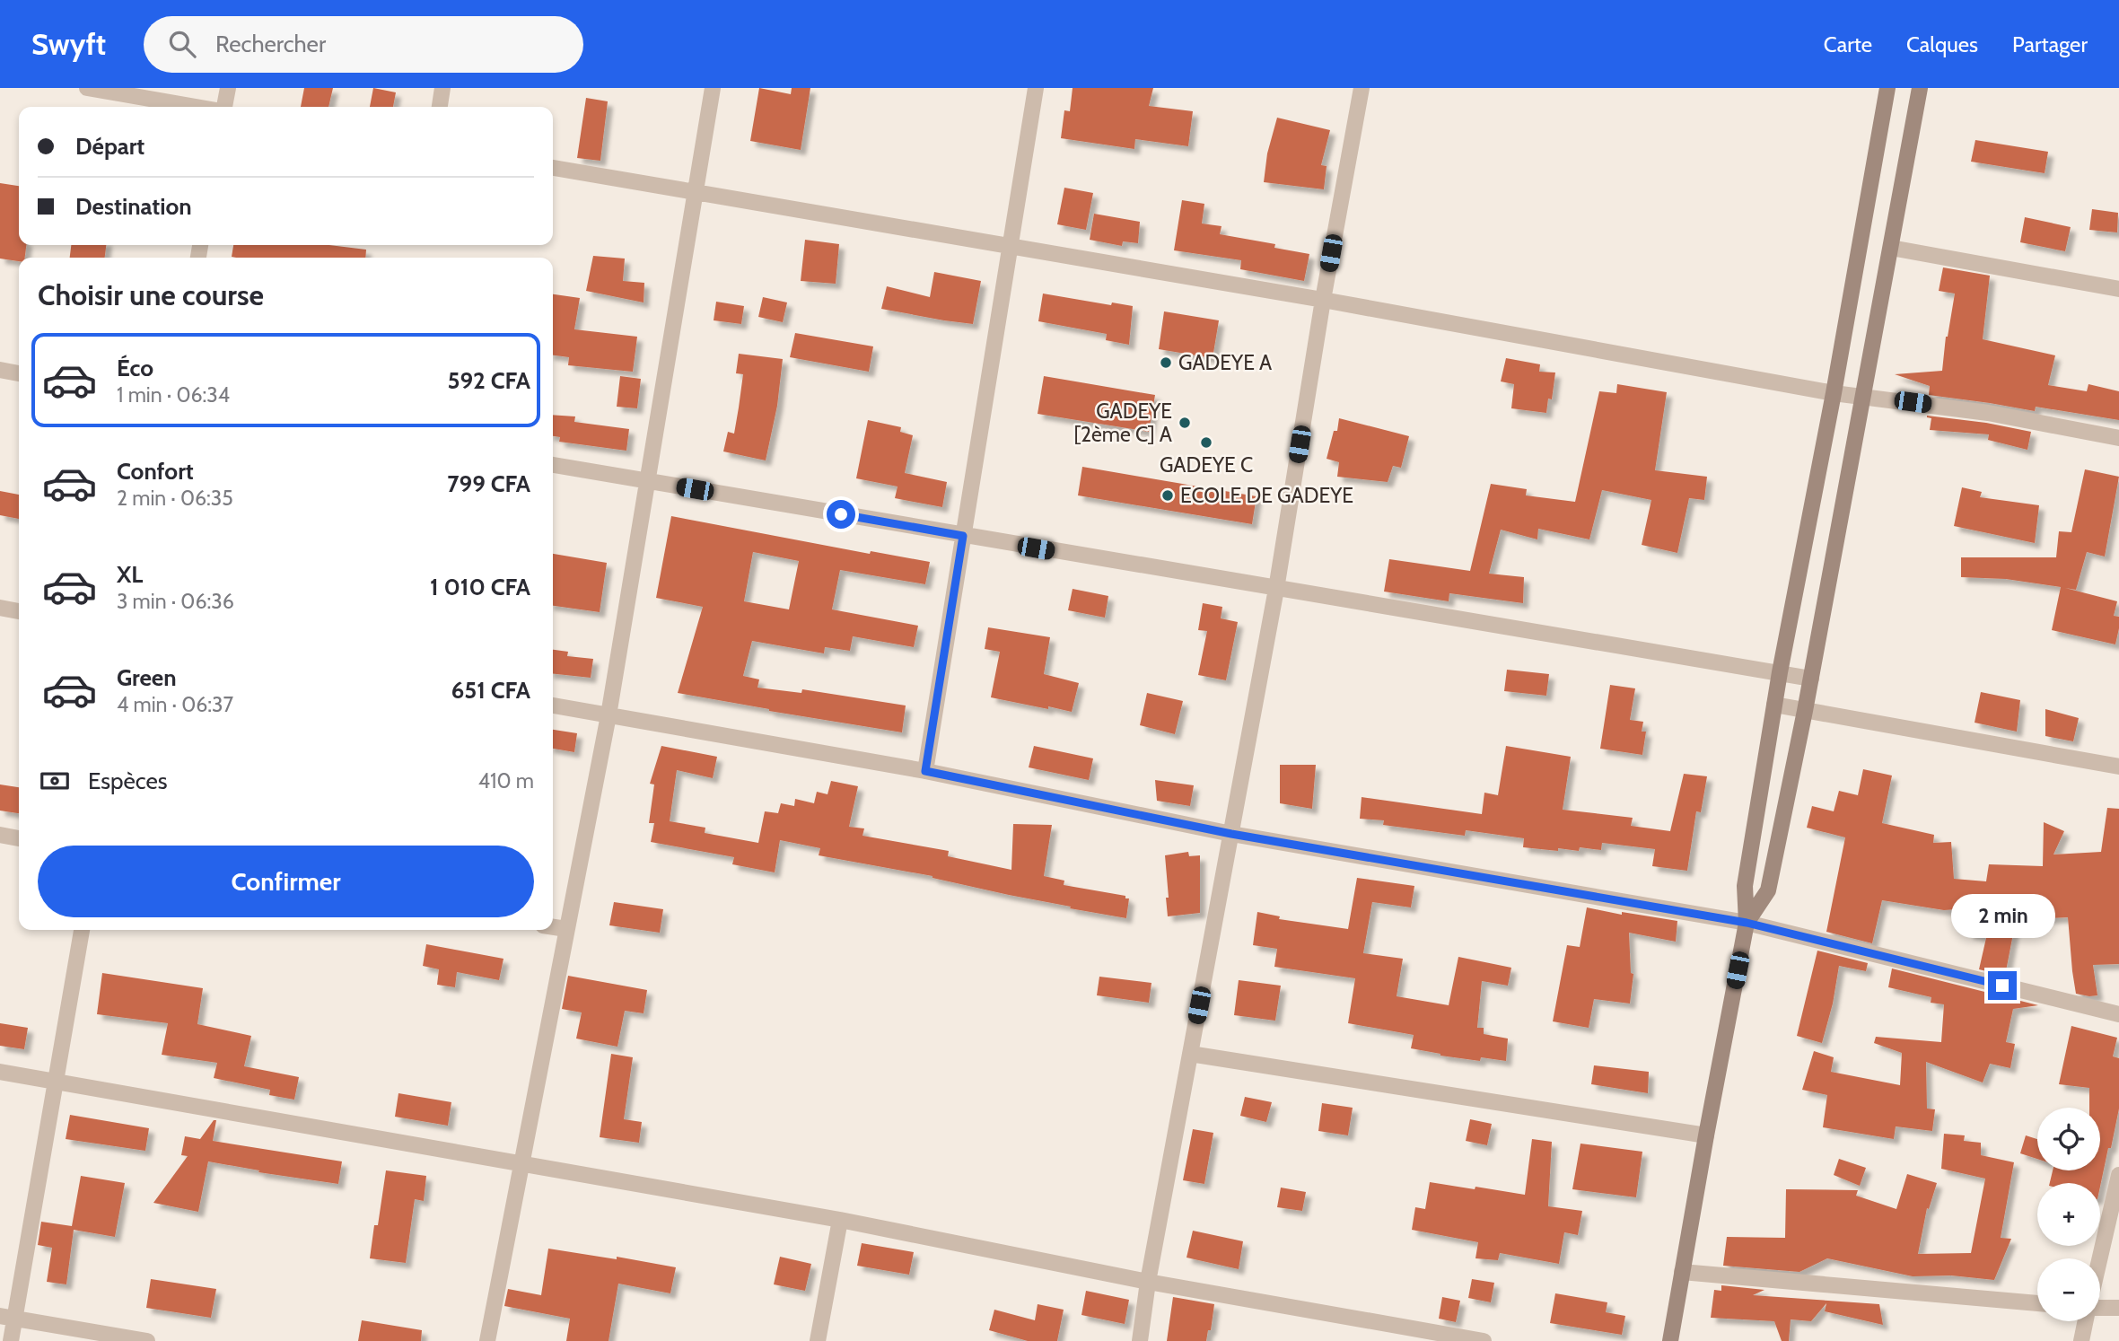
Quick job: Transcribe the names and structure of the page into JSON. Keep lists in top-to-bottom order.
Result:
{
  "places": [
    "GADEYE A",
    "GADEYE [2ème C] A",
    "GADEYE C",
    "ECOLE DE GADEYE"
  ],
  "page": {
    "header": "Swyft",
    "search": "Rechercher",
    "nav": ["Carte", "Calques", "Partager"],
    "banner": ["Départ", "Destination"],
    "heading": "Choisir une course",
    "list": [
      {
        "name": "Éco",
        "note": "1 min · 06:34",
        "value": "592 CFA"
      },
      {
        "name": "Confort",
        "note": "2 min · 06:35",
        "value": "799 CFA"
      },
      {
        "name": "XL",
        "note": "3 min · 06:36",
        "value": "1 010 CFA"
      },
      {
        "name": "Green",
        "note": "4 min · 06:37",
        "value": "651 CFA"
      }
    ],
    "pay": ["Espèces", "410 m"],
    "buttons": "Confirmer",
    "bubble": "2 min",
    "map_buttons": ["+", "−"]
  }
}
